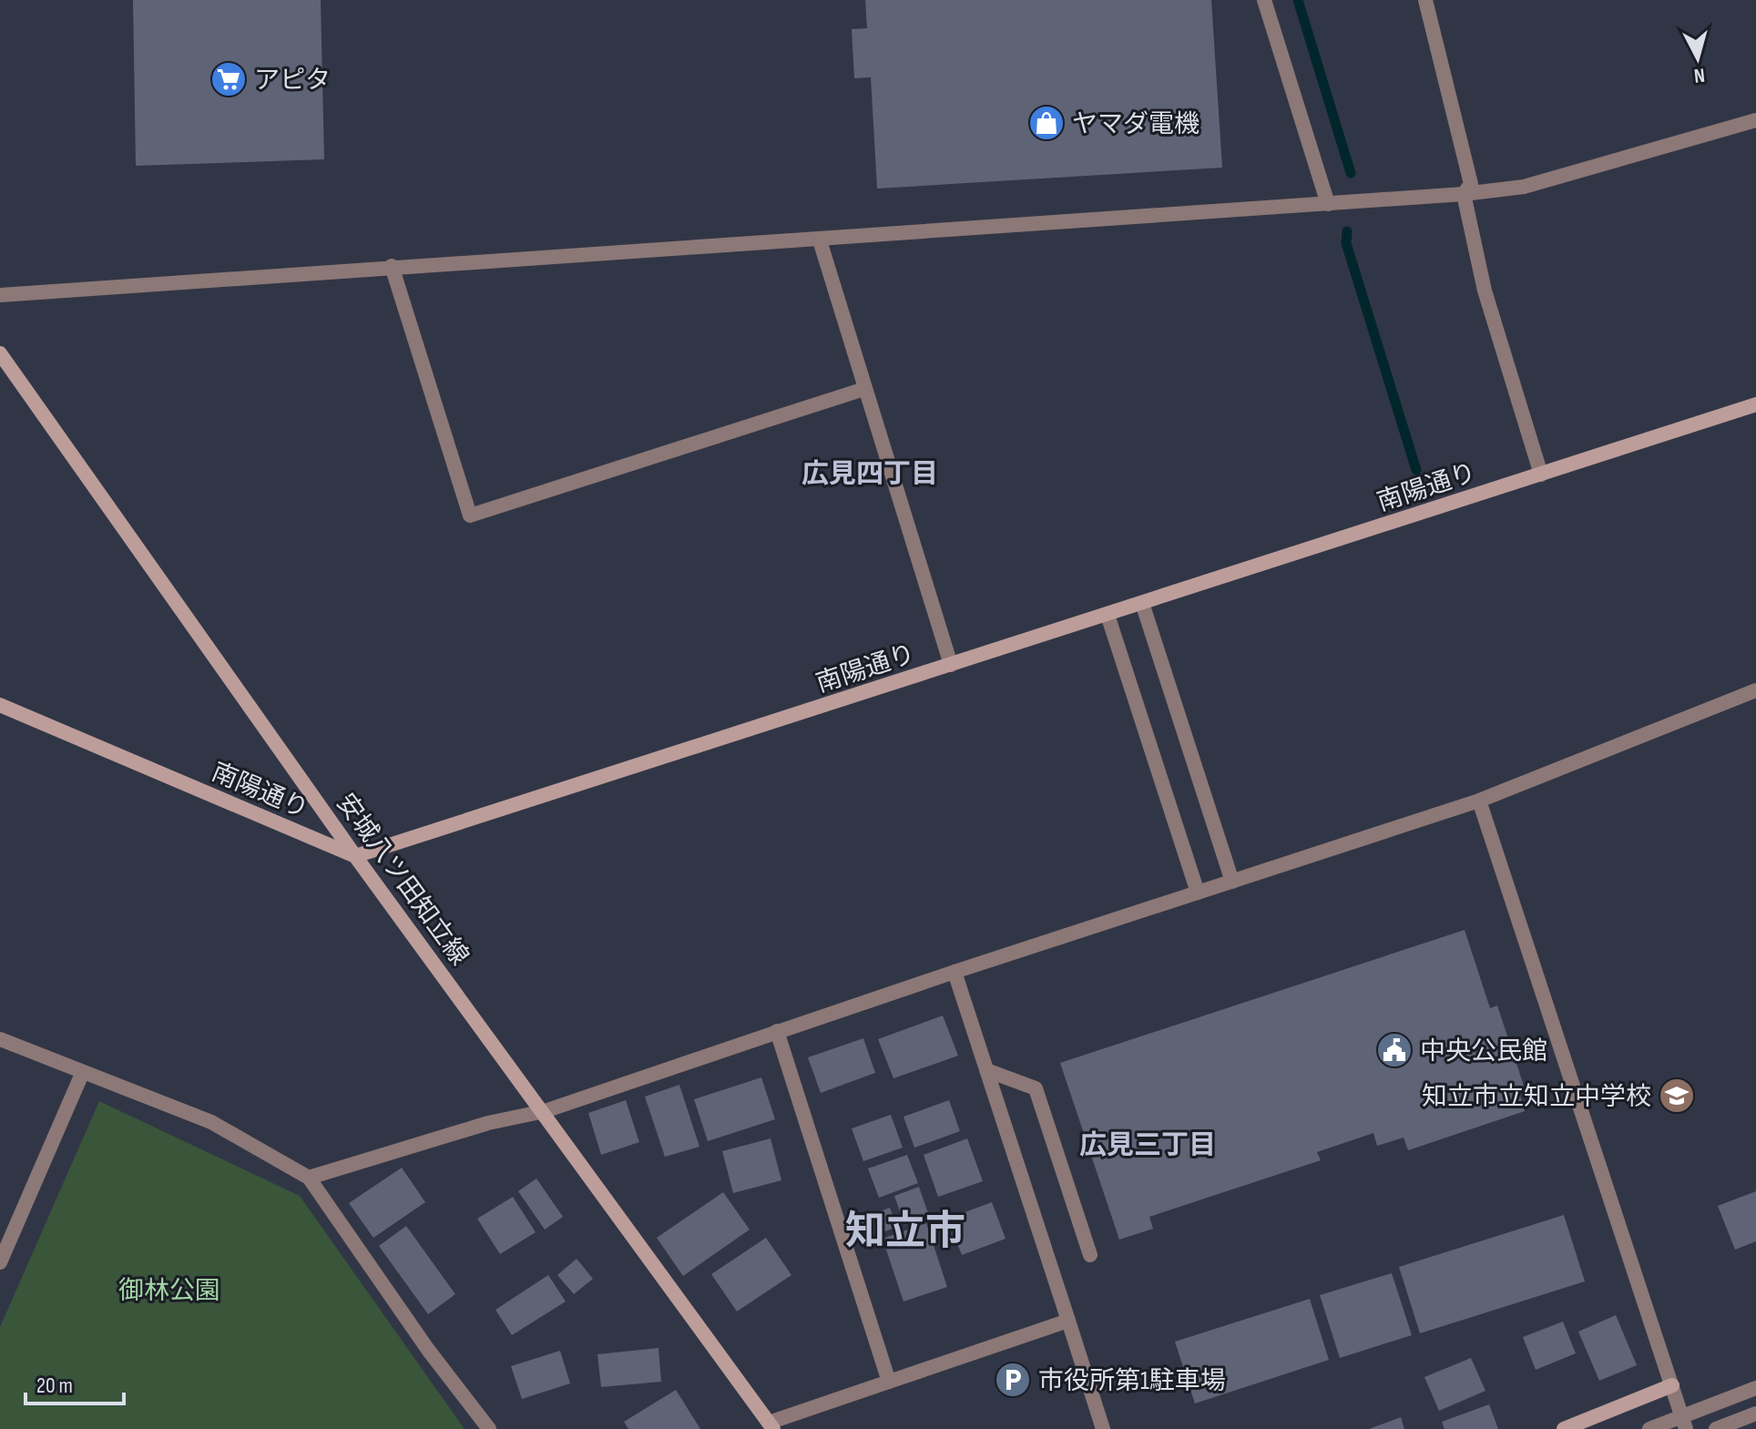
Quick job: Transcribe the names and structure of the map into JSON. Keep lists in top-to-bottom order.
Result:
{
  "streets": {
    "street": ["南陽通り", "安城八ツ田知立線"]
  },
  "crossings": [
    ["南陽通り", "安城八ツ田知立線"]
  ],
  "districts": ["広見四丁目", "広見三丁目", "知立市"],
  "parks": ["御林公園"],
  "places": {
    "supermarket": ["アピタ"],
    "shop": ["ヤマダ電機"],
    "public building": ["中央公民館"],
    "school or university": ["知立市立知立中学校"],
    "parking": ["市役所第1駐車場"]
  },
  "scale_bar": "20 m",
  "north": "bottom"
}
